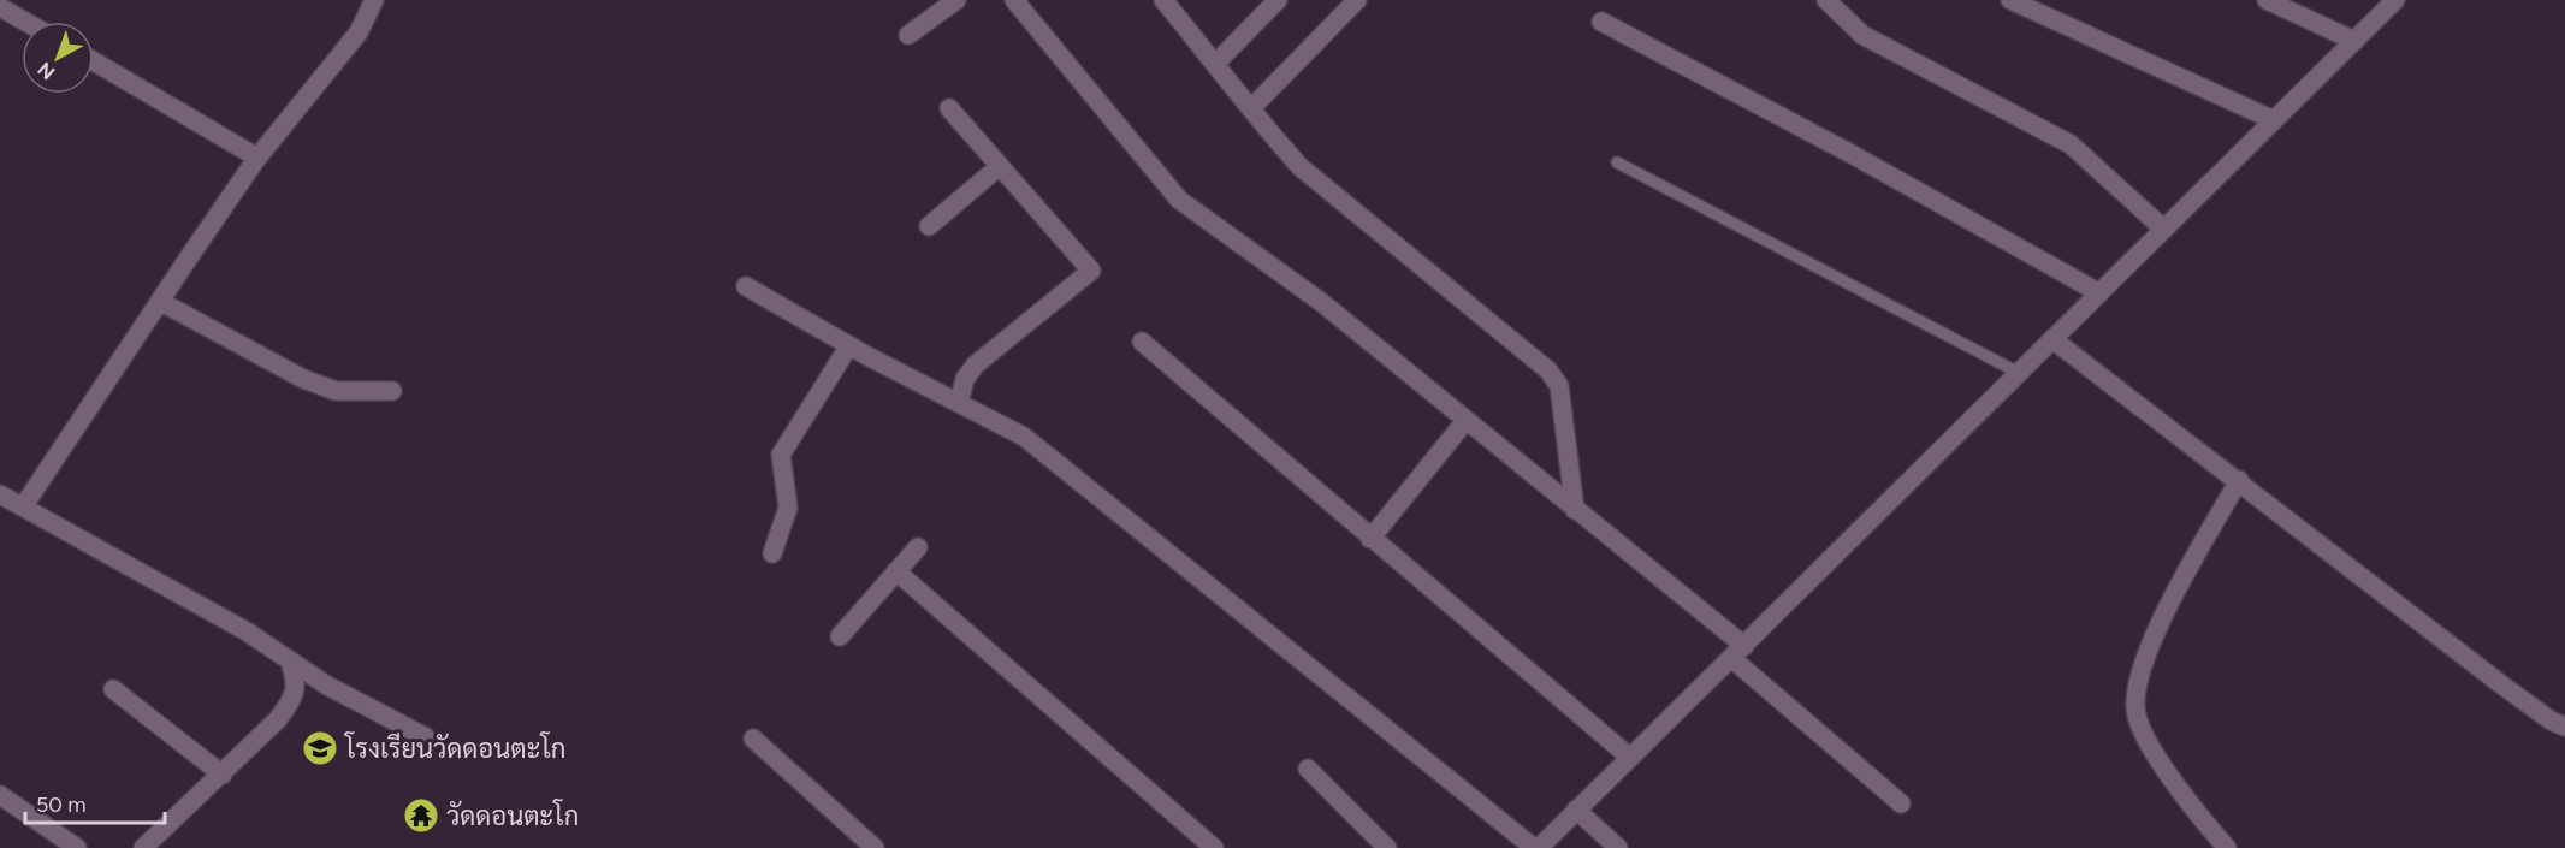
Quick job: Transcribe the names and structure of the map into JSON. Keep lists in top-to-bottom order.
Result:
{
  "places": {
    "school or university": ["โรงเรียนวัดดอนตะโก"],
    "temple": ["วัดดอนตะโก"]
  },
  "scale_bar": "50 m",
  "north": "bottom left"
}
